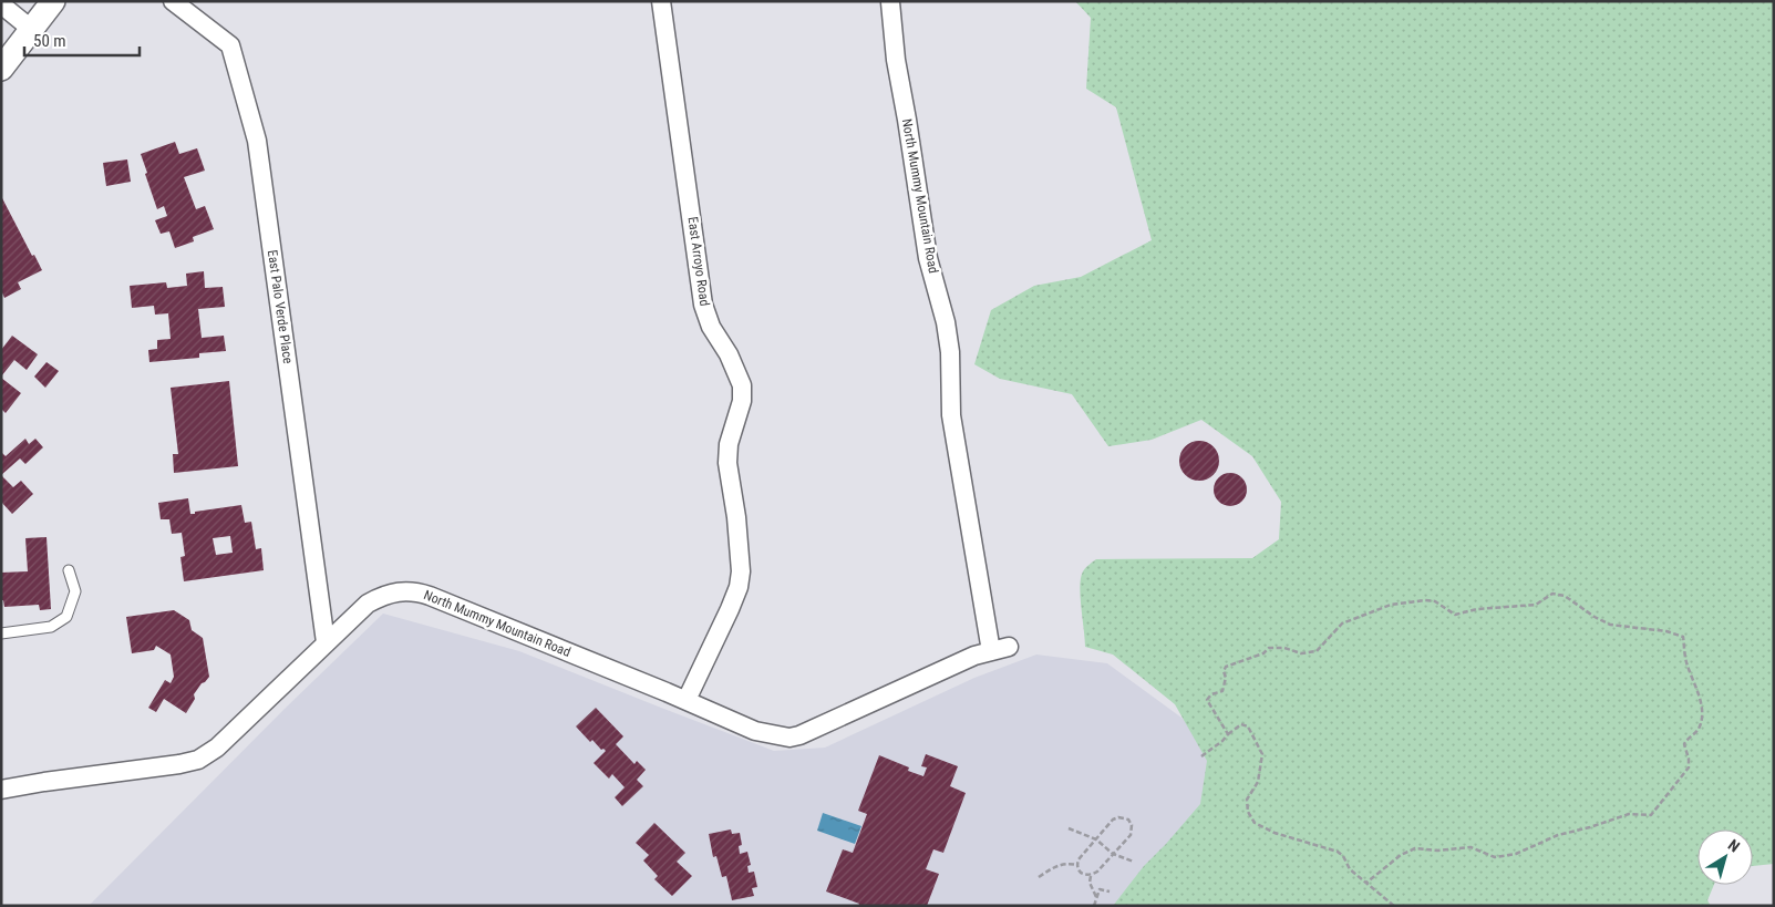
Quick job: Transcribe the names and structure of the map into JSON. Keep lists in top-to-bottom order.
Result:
{
  "streets": {
    "street": ["North Mummy Mountain Road", "East Arroyo Road", "East Palo Verde Place"]
  },
  "crossings": [
    ["North Mummy Mountain Road", "East Arroyo Road"],
    ["North Mummy Mountain Road", "East Palo Verde Place"]
  ],
  "scale_bar": "50 m",
  "north": "top right"
}
